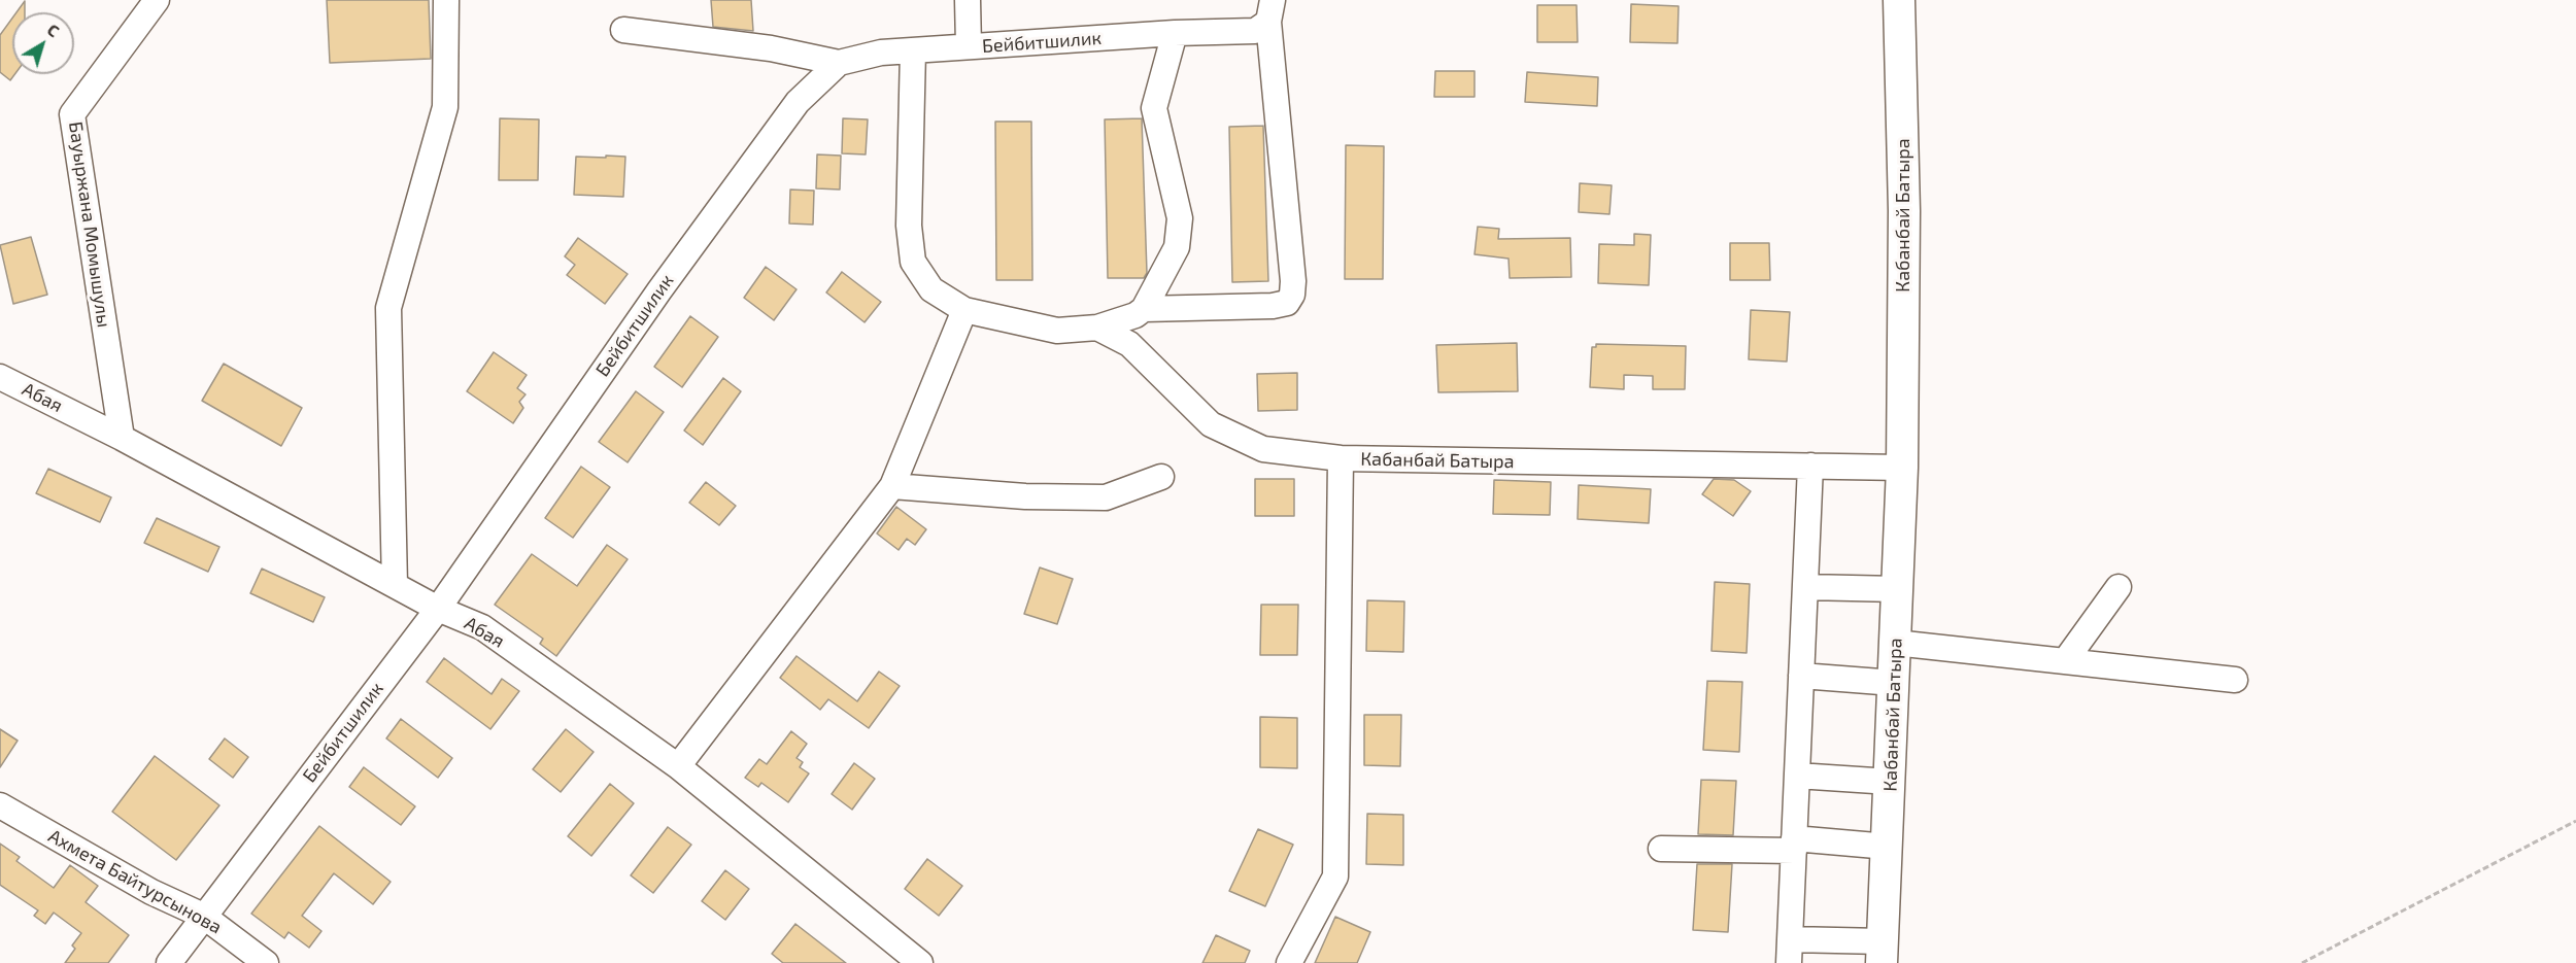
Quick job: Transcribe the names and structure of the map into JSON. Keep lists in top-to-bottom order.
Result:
{
  "streets": {
    "main road": ["Кабанбай Батыра"],
    "street": [
      "Бейбитшилик",
      "Бауыржана Момышулы",
      "Абая",
      "Ахмета Байтурсынова"
    ]
  },
  "crossings": [
    ["Бейбитшилик", "Абая"],
    ["Бейбитшилик", "Ахмета Байтурсынова"],
    ["Бауыржана Момышулы", "Абая"]
  ],
  "north": "top right"
}
